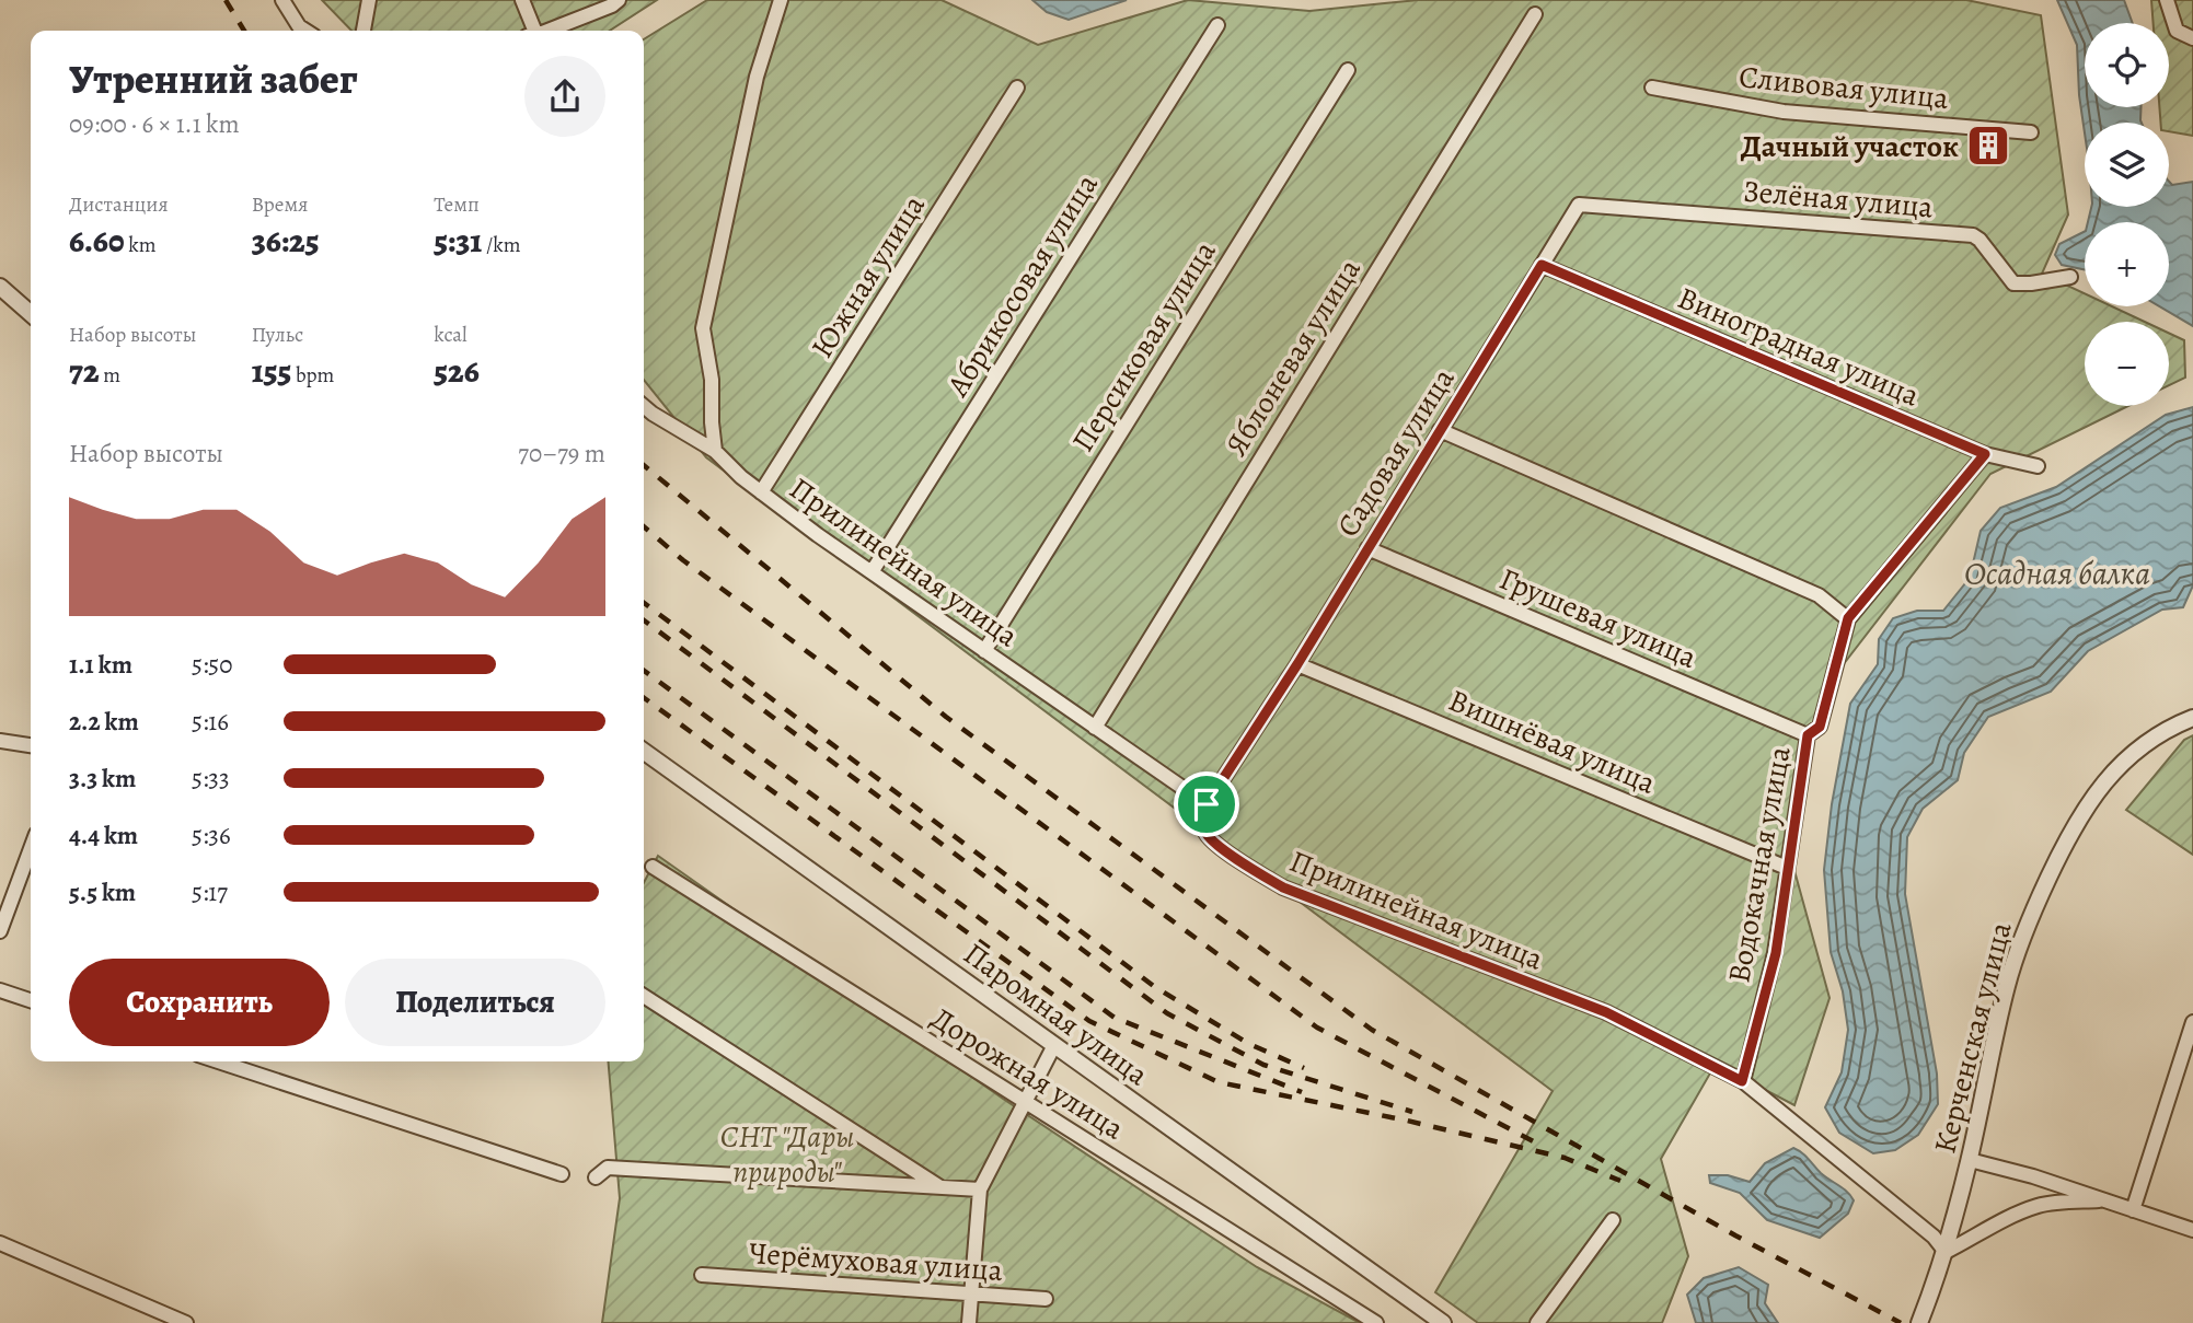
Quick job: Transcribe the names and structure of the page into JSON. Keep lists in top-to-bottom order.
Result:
{
  "streets": {
    "street": [
      "Сливовая улица",
      "Зелёная улица",
      "Южная улица",
      "Абрикосовая улица",
      "Персиковая улица",
      "Виноградная улица",
      "Яблоневая улица",
      "Садовая улица",
      "Прилинейная улица",
      "Грушевая улица",
      "Вишнёвая улица",
      "Водокачная улица",
      "Паромная улица",
      "Керченская улица",
      "Дорожная улица",
      "Черёмуховая улица"
    ]
  },
  "crossings": [
    ["Зелёная улица", "Садовая улица"],
    ["Южная улица", "Прилинейная улица"],
    ["Абрикосовая улица", "Прилинейная улица"],
    ["Персиковая улица", "Прилинейная улица"],
    ["Виноградная улица", "Садовая улица"],
    ["Виноградная улица", "Водокачная улица"],
    ["Яблоневая улица", "Прилинейная улица"],
    ["Садовая улица", "Прилинейная улица"],
    ["Садовая улица", "Грушевая улица"],
    ["Садовая улица", "Вишнёвая улица"],
    ["Прилинейная улица", "Водокачная улица"],
    ["Прилинейная улица", "Керченская улица"],
    ["Грушевая улица", "Водокачная улица"],
    ["Вишнёвая улица", "Водокачная улица"]
  ],
  "water": ["Осадная балка"],
  "parks": ["СНТ \"Дары природы\""],
  "places": {
    "building": ["Дачный участок"]
  },
  "page": {
    "map_buttons": ["+", "−"],
    "heading": ["Утренний забег", "09:00 · 6 × 1.1 km"],
    "stats": [
      ["Дистанция", "6.60 km"],
      ["Время", "36:25"],
      ["Темп", "5:31 /km"],
      ["Набор высоты", "72 m"],
      ["Пульс", "155 bpm"],
      ["kcal", "526"]
    ],
    "chart": ["Набор высоты", "70–79 m"],
    "list": [
      {
        "name": "1.1 km",
        "note": "5:50"
      },
      {
        "name": "2.2 km",
        "note": "5:16"
      },
      {
        "name": "3.3 km",
        "note": "5:33"
      },
      {
        "name": "4.4 km",
        "note": "5:36"
      },
      {
        "name": "5.5 km",
        "note": "5:17"
      }
    ],
    "buttons": ["Сохранить", "Поделиться"]
  }
}
